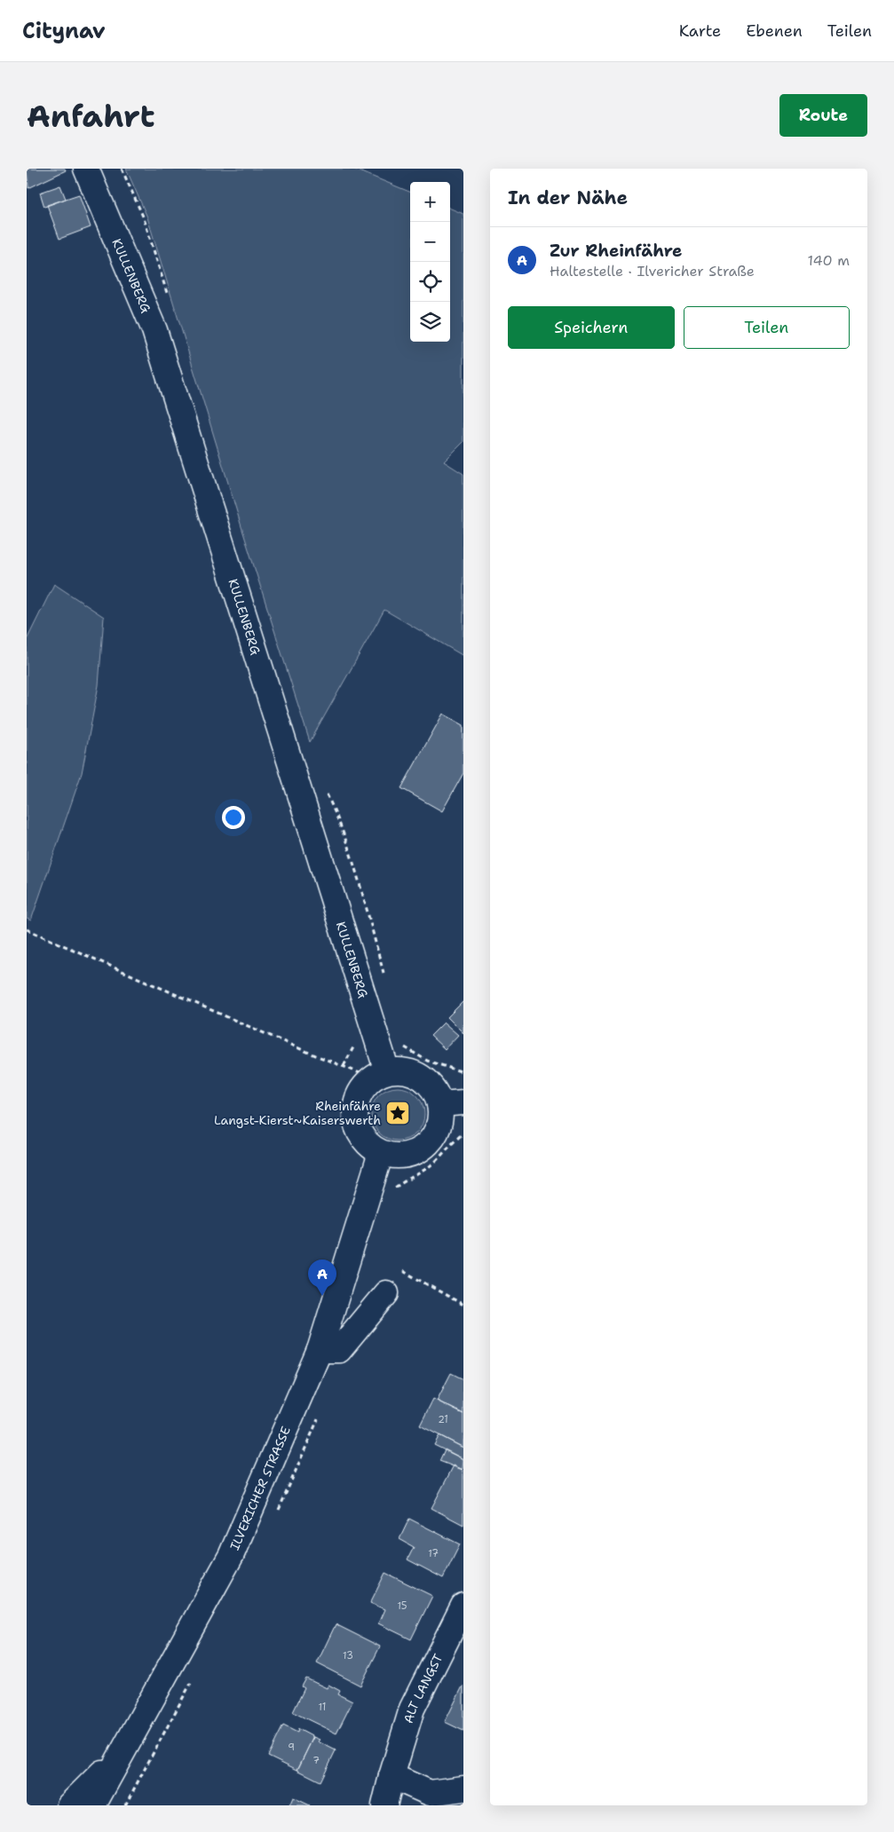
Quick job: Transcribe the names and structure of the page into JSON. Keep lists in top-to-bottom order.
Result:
{
  "streets": {
    "street": ["KULLENBERG", "ILVERICHER STRASSE", "ALT LANGST"]
  },
  "crossings": [
    ["KULLENBERG", "ILVERICHER STRASSE"]
  ],
  "places": {
    "place": ["Rheinfähre Langst-Kierst~Kaiserswerth"]
  },
  "house_numbers": [
    "21",
    "17",
    "15",
    "13",
    "11",
    "9",
    "7"
  ],
  "page": {
    "header": "Citynav",
    "nav": ["Karte", "Ebenen", "Teilen"],
    "buttons": [
      "Route",
      ["Speichern", "Teilen"]
    ],
    "title": "Anfahrt",
    "heading": "In der Nähe",
    "map_buttons": ["+", "−"],
    "list": [
      {
        "mark": "A",
        "name": "Zur Rheinfähre",
        "note": "Haltestelle · Ilvericher Straße",
        "value": "140 m"
      }
    ],
    "pins": "A"
  }
}
